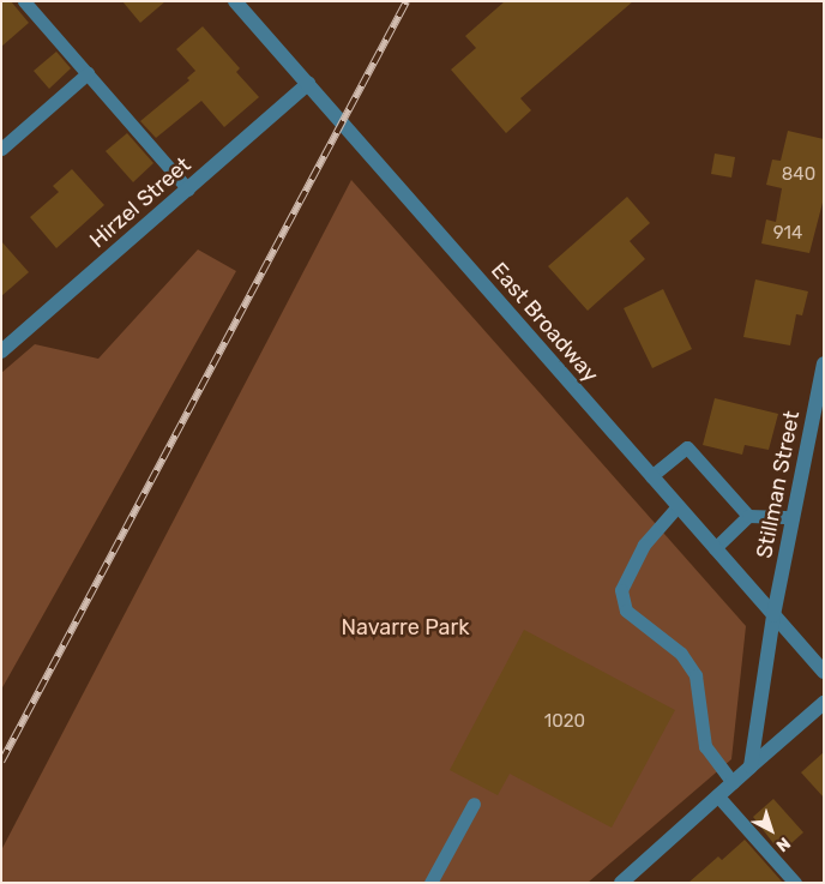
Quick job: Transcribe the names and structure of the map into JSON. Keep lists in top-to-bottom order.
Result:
{
  "streets": {
    "street": ["Hirzel Street", "East Broadway", "Stillman Street"]
  },
  "crossings": [
    ["Hirzel Street", "East Broadway"],
    ["East Broadway", "Stillman Street"]
  ],
  "parks": ["Navarre Park"],
  "house_numbers": ["840", "914", "1020"],
  "north": "bottom right"
}
